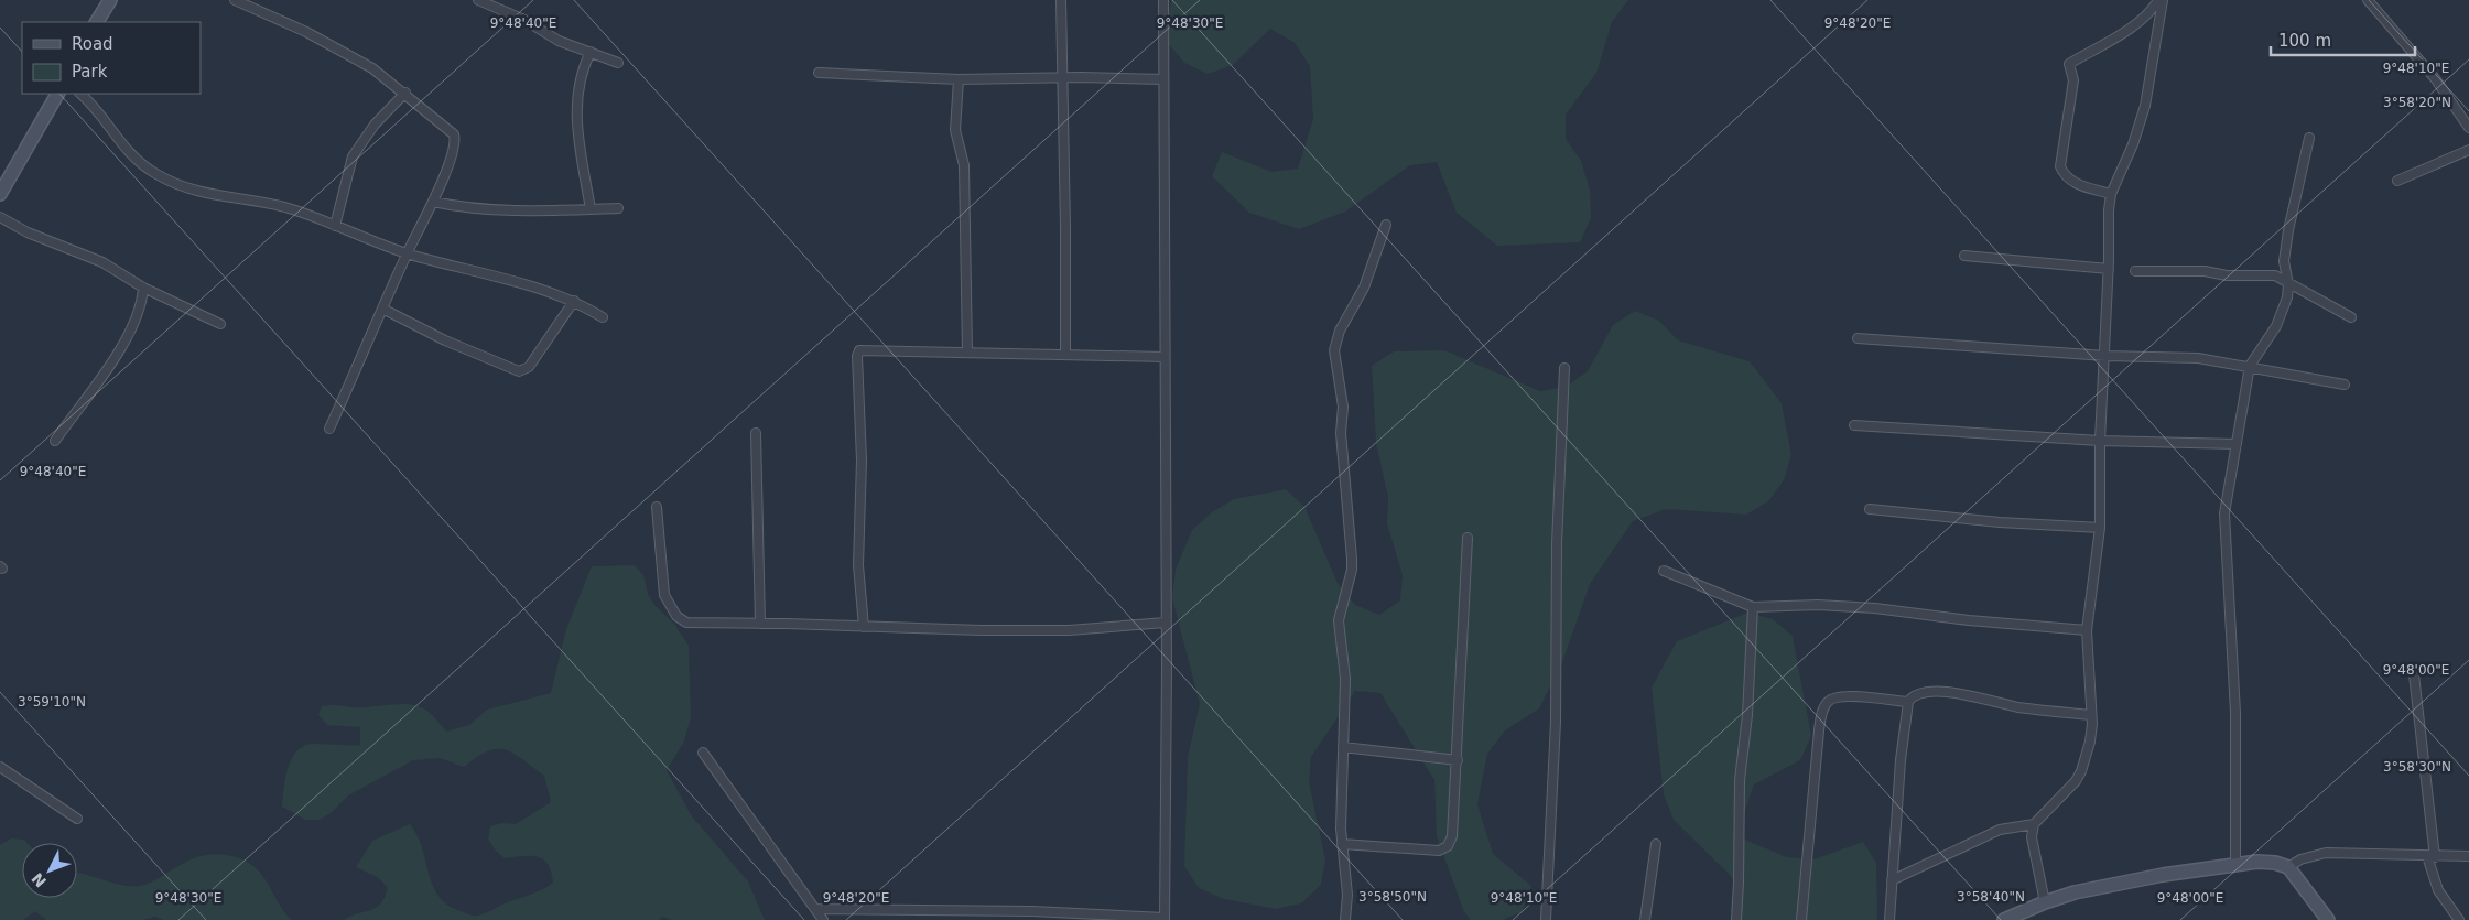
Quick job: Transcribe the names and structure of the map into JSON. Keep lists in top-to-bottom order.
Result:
{
  "legend": ["Road", "Park"],
  "scale_bar": "100 m",
  "north": "bottom left",
  "coordinates": [
    "9°48'30\"E",
    "9°48'20\"E",
    "9°48'40\"E",
    "9°48'10\"E",
    "3°58'20\"N",
    "9°48'00\"E",
    "3°59'10\"N",
    "3°58'30\"N",
    "3°58'50\"N",
    "3°58'40\"N"
  ]
}
